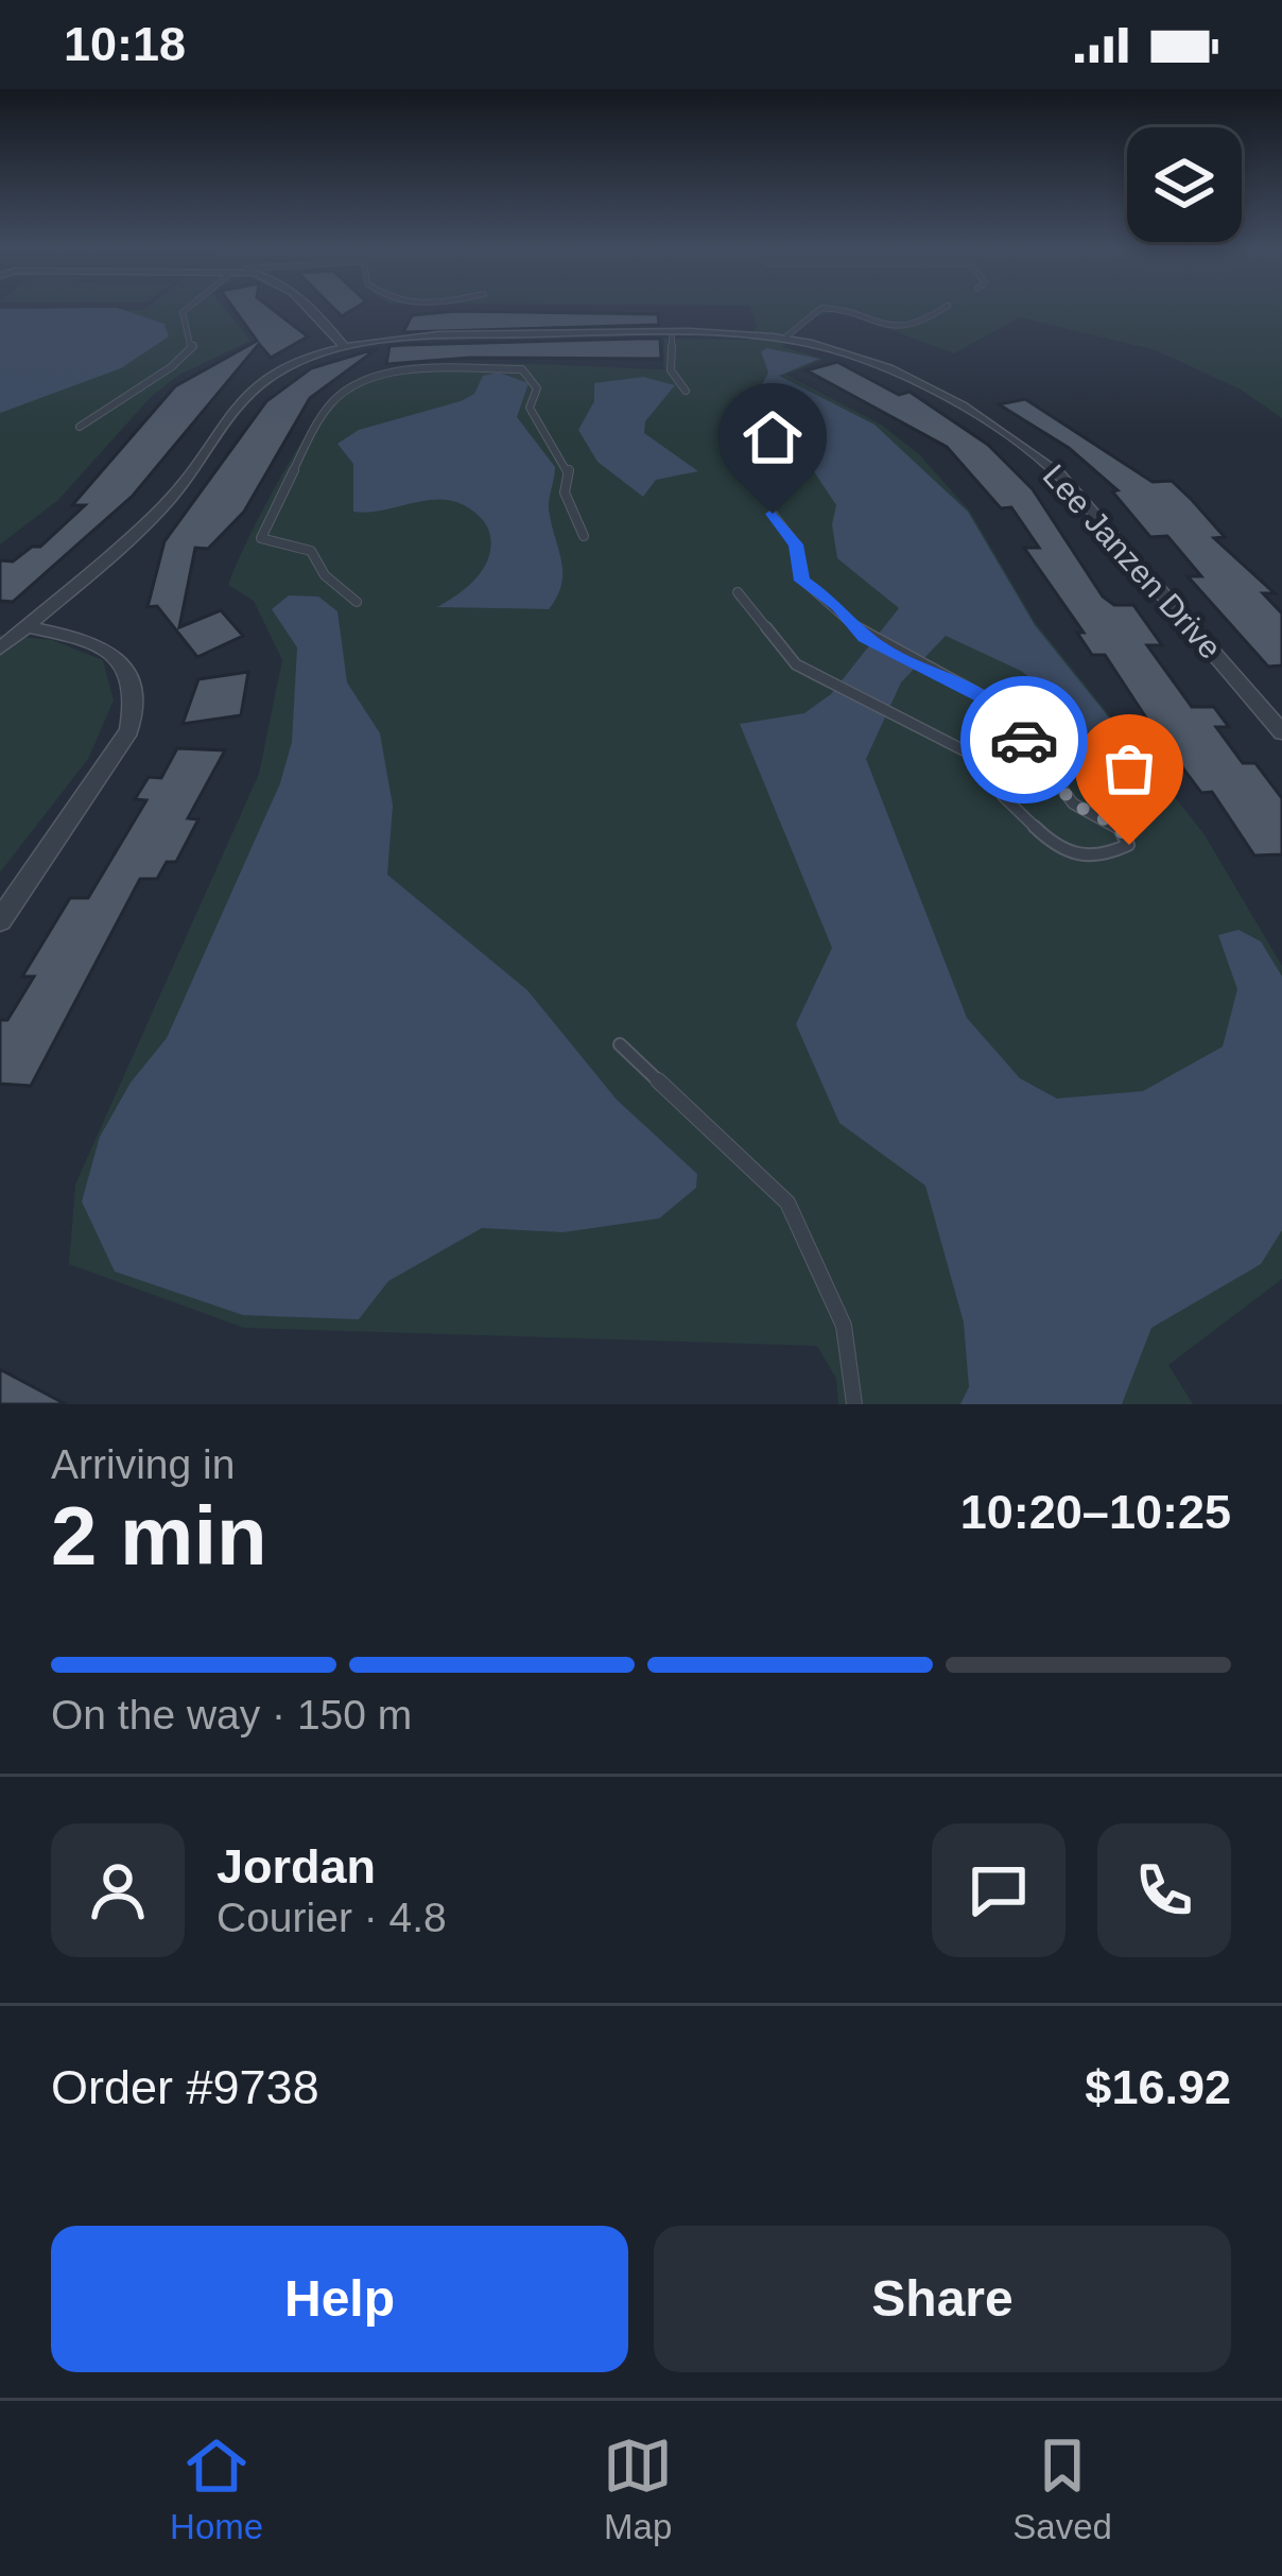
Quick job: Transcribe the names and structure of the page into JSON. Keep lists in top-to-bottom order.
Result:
{
  "streets": {
    "street": ["Lee Janzen Drive"]
  },
  "page": {
    "status": "10:18",
    "heading": ["2 min", "Arriving in", "10:20–10:25"],
    "panel": [
      "Jordan",
      "Courier · 4.8",
      "Order #9738",
      "$16.92"
    ],
    "bar": "On the way · 150 m",
    "buttons": ["Help", "Share"],
    "tabs": ["Home", "Map", "Saved"]
  }
}
